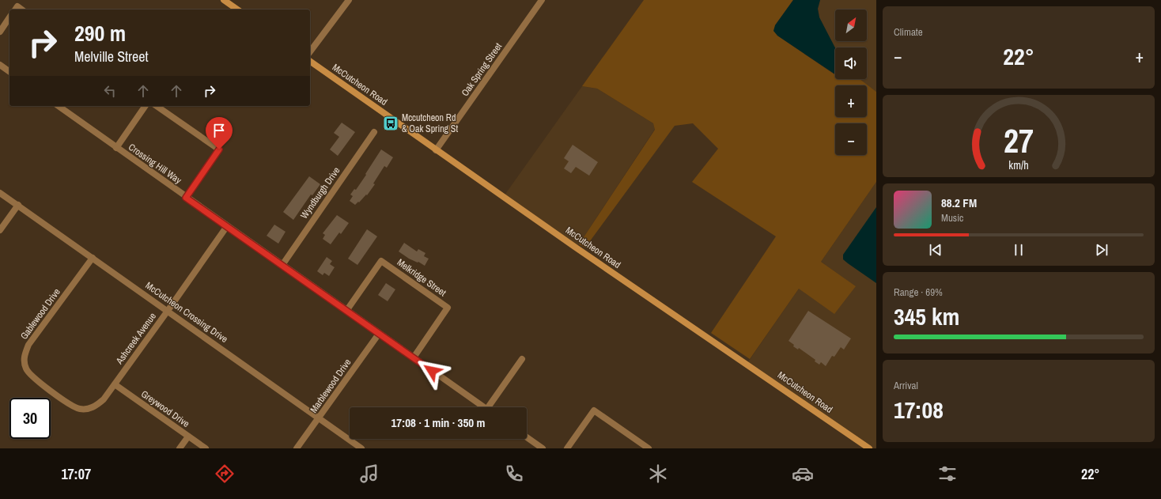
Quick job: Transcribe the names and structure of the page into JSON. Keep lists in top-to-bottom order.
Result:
{
  "streets": {
    "main road": ["McCutcheon Road"],
    "street": [
      "Oak Spring Street",
      "Crossing Hill Way",
      "Wyndburgh Drive",
      "Melkridge Street",
      "McCutcheon Crossing Drive",
      "Gablewood Drive",
      "Ashcreek Avenue",
      "Marblewood Drive",
      "Greywood Drive"
    ]
  },
  "crossings": [
    ["Oak Spring Street", "McCutcheon Road"],
    ["Crossing Hill Way", "Wyndburgh Drive"],
    ["Crossing Hill Way", "Melkridge Street"],
    ["Crossing Hill Way", "Ashcreek Avenue"],
    ["Crossing Hill Way", "Marblewood Drive"],
    ["McCutcheon Crossing Drive", "Gablewood Drive"],
    ["McCutcheon Crossing Drive", "Ashcreek Avenue"],
    ["McCutcheon Crossing Drive", "Marblewood Drive"],
    ["Gablewood Drive", "Ashcreek Avenue"],
    ["Ashcreek Avenue", "Greywood Drive"]
  ],
  "places": {
    "bus stop": ["Mccutcheon Rd & Oak Spring St"]
  },
  "north": "top right",
  "page": {
    "tile": [
      "Climate",
      ["Range · 69%", "345 km"],
      ["Arrival", "17:08"]
    ],
    "map_buttons": ["+", "−"],
    "turn": ["290 m", "Melville Street"],
    "heat": ["−", "22°", "+"],
    "song": ["88.2 FM", "Music"],
    "limit": "30",
    "trip": "17:08 · 1 min · 350 m",
    "tabs": ["17:07", "22°"],
    "gauge": ["27", "km/h"]
  }
}
